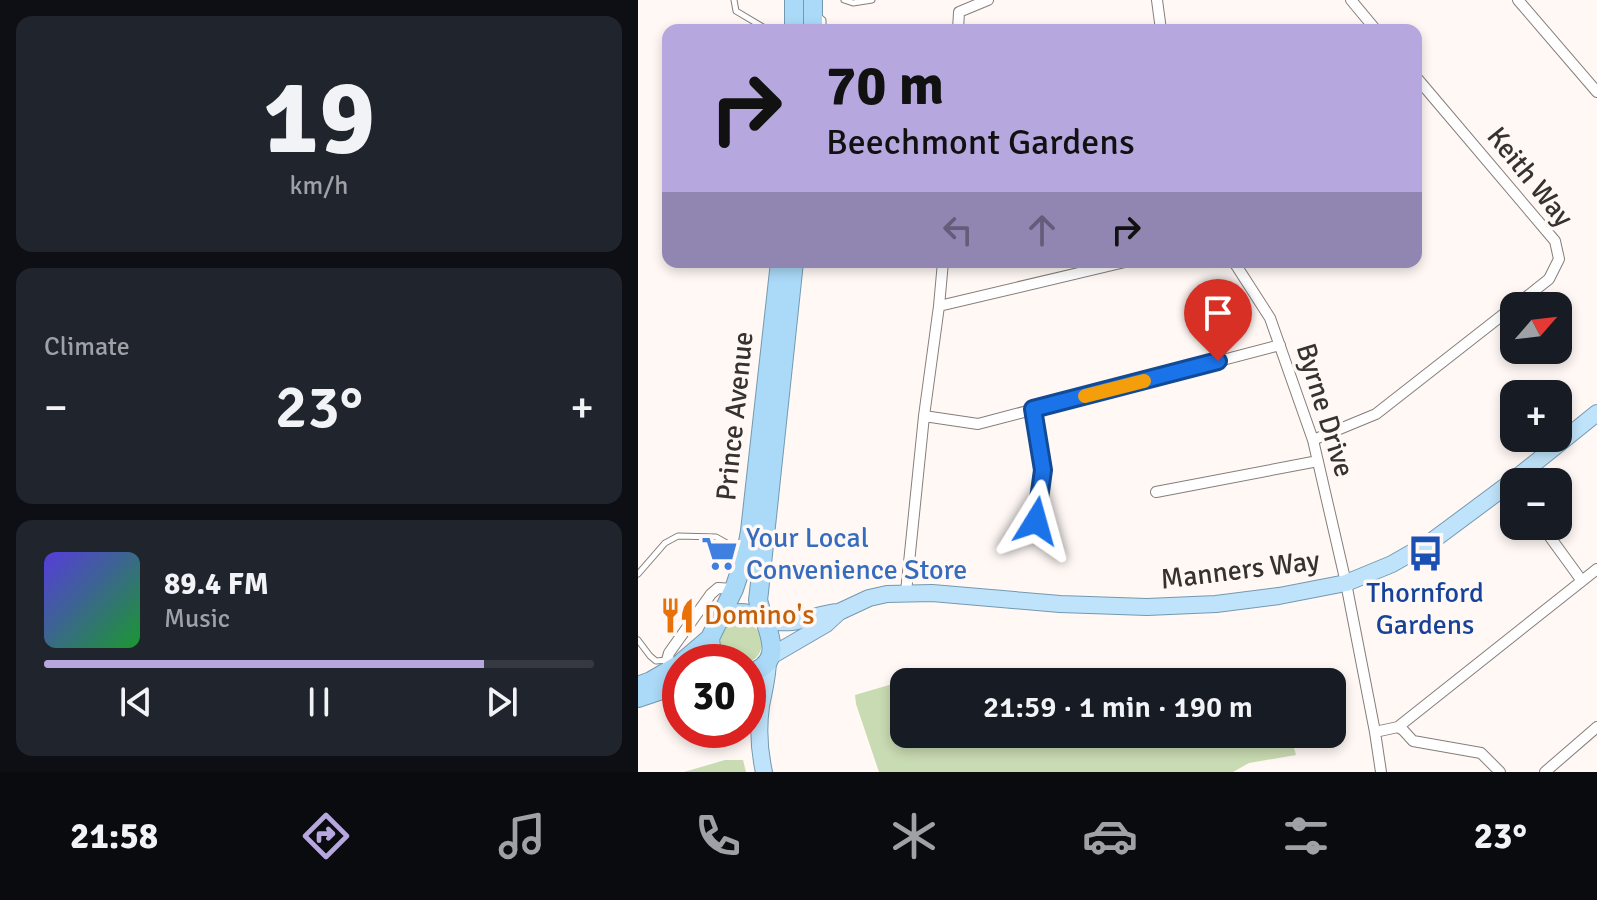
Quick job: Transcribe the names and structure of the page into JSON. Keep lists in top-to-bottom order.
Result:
{
  "streets": {
    "highway": ["Prince Avenue"],
    "main road": ["Manners Way"],
    "street": ["Keith Way", "Byrne Drive"]
  },
  "crossings": [
    ["Keith Way", "Byrne Drive"],
    ["Byrne Drive", "Manners Way"],
    ["Prince Avenue", "Manners Way"]
  ],
  "places": {
    "bus stop": ["Thornford Gardens"],
    "supermarket": ["Your Local Convenience Store"],
    "restaurant": ["Domino's"]
  },
  "north": "top right",
  "page": {
    "tile": [
      ["19", "km/h"],
      "Climate"
    ],
    "turn": ["70 m", "Beechmont Gardens"],
    "map_buttons": ["+", "−"],
    "heat": ["−", "23°", "+"],
    "song": ["89.4 FM", "Music"],
    "limit": "30",
    "trip": "21:59 · 1 min · 190 m",
    "tabs": ["21:58", "23°"]
  }
}
